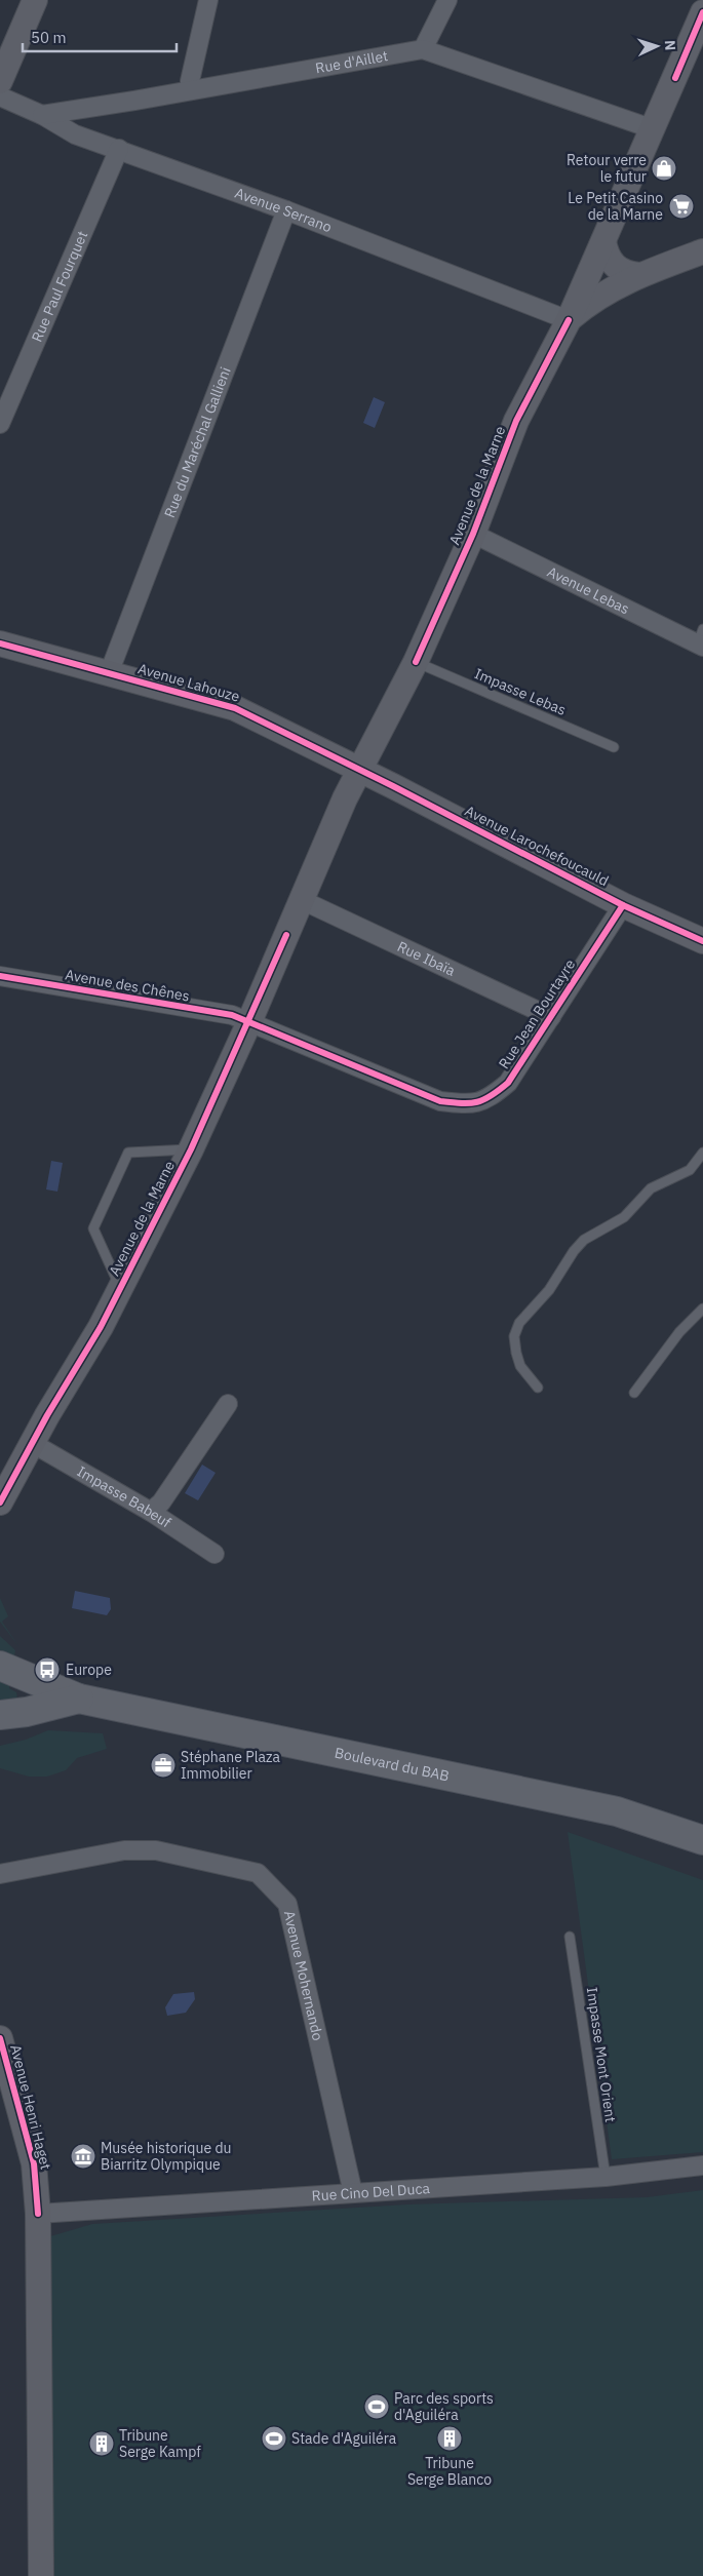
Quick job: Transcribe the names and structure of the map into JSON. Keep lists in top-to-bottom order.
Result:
{
  "streets": {
    "main road": [
      "Avenue de la Marne",
      "Avenue Lahouze",
      "Avenue Larochefoucauld",
      "Boulevard du BAB",
      "Avenue Henri Haget"
    ],
    "street": [
      "Rue d'Aillet",
      "Avenue Serrano",
      "Rue Paul Fourquet",
      "Rue du Maréchal Gallieni",
      "Avenue Lebas",
      "Rue Ibaïa",
      "Avenue des Chênes",
      "Rue Jean Bourtayre",
      "Impasse Babeuf",
      "Avenue Mohernando",
      "Rue Cino Del Duca"
    ],
    "lane": ["Impasse Lebas", "Impasse Mont Orient"]
  },
  "crossings": [
    ["Rue d'Aillet", "Avenue Serrano"],
    ["Rue d'Aillet", "Avenue de la Marne"],
    ["Avenue Serrano", "Rue Paul Fourquet"],
    ["Avenue Serrano", "Rue du Maréchal Gallieni"],
    ["Avenue Serrano", "Avenue de la Marne"],
    ["Rue du Maréchal Gallieni", "Avenue Lahouze"],
    ["Avenue de la Marne", "Avenue Lebas"],
    ["Avenue de la Marne", "Avenue Lahouze"],
    ["Avenue de la Marne", "Impasse Lebas"],
    ["Avenue de la Marne", "Avenue Larochefoucauld"],
    ["Avenue de la Marne", "Rue Ibaïa"],
    ["Avenue de la Marne", "Avenue des Chênes"],
    ["Avenue de la Marne", "Rue Jean Bourtayre"],
    ["Avenue de la Marne", "Impasse Babeuf"],
    ["Avenue Lahouze", "Avenue Larochefoucauld"],
    ["Avenue Larochefoucauld", "Rue Jean Bourtayre"],
    ["Rue Ibaïa", "Rue Jean Bourtayre"],
    ["Avenue des Chênes", "Rue Jean Bourtayre"],
    ["Avenue Mohernando", "Rue Cino Del Duca"],
    ["Impasse Mont Orient", "Rue Cino Del Duca"],
    ["Avenue Henri Haget", "Rue Cino Del Duca"]
  ],
  "places": {
    "shop": ["Retour verre le futur"],
    "supermarket": ["Le Petit Casino de la Marne"],
    "bus stop": ["Europe"],
    "office": ["Stéphane Plaza Immobilier"],
    "museum": ["Musée historique du Biarritz Olympique"],
    "sports": ["Parc des sports d'Aguiléra", "Stade d'Aguiléra"],
    "building": ["Tribune Serge Blanco", "Tribune Serge Kampf"]
  },
  "scale_bar": "50 m",
  "north": "right"
}
